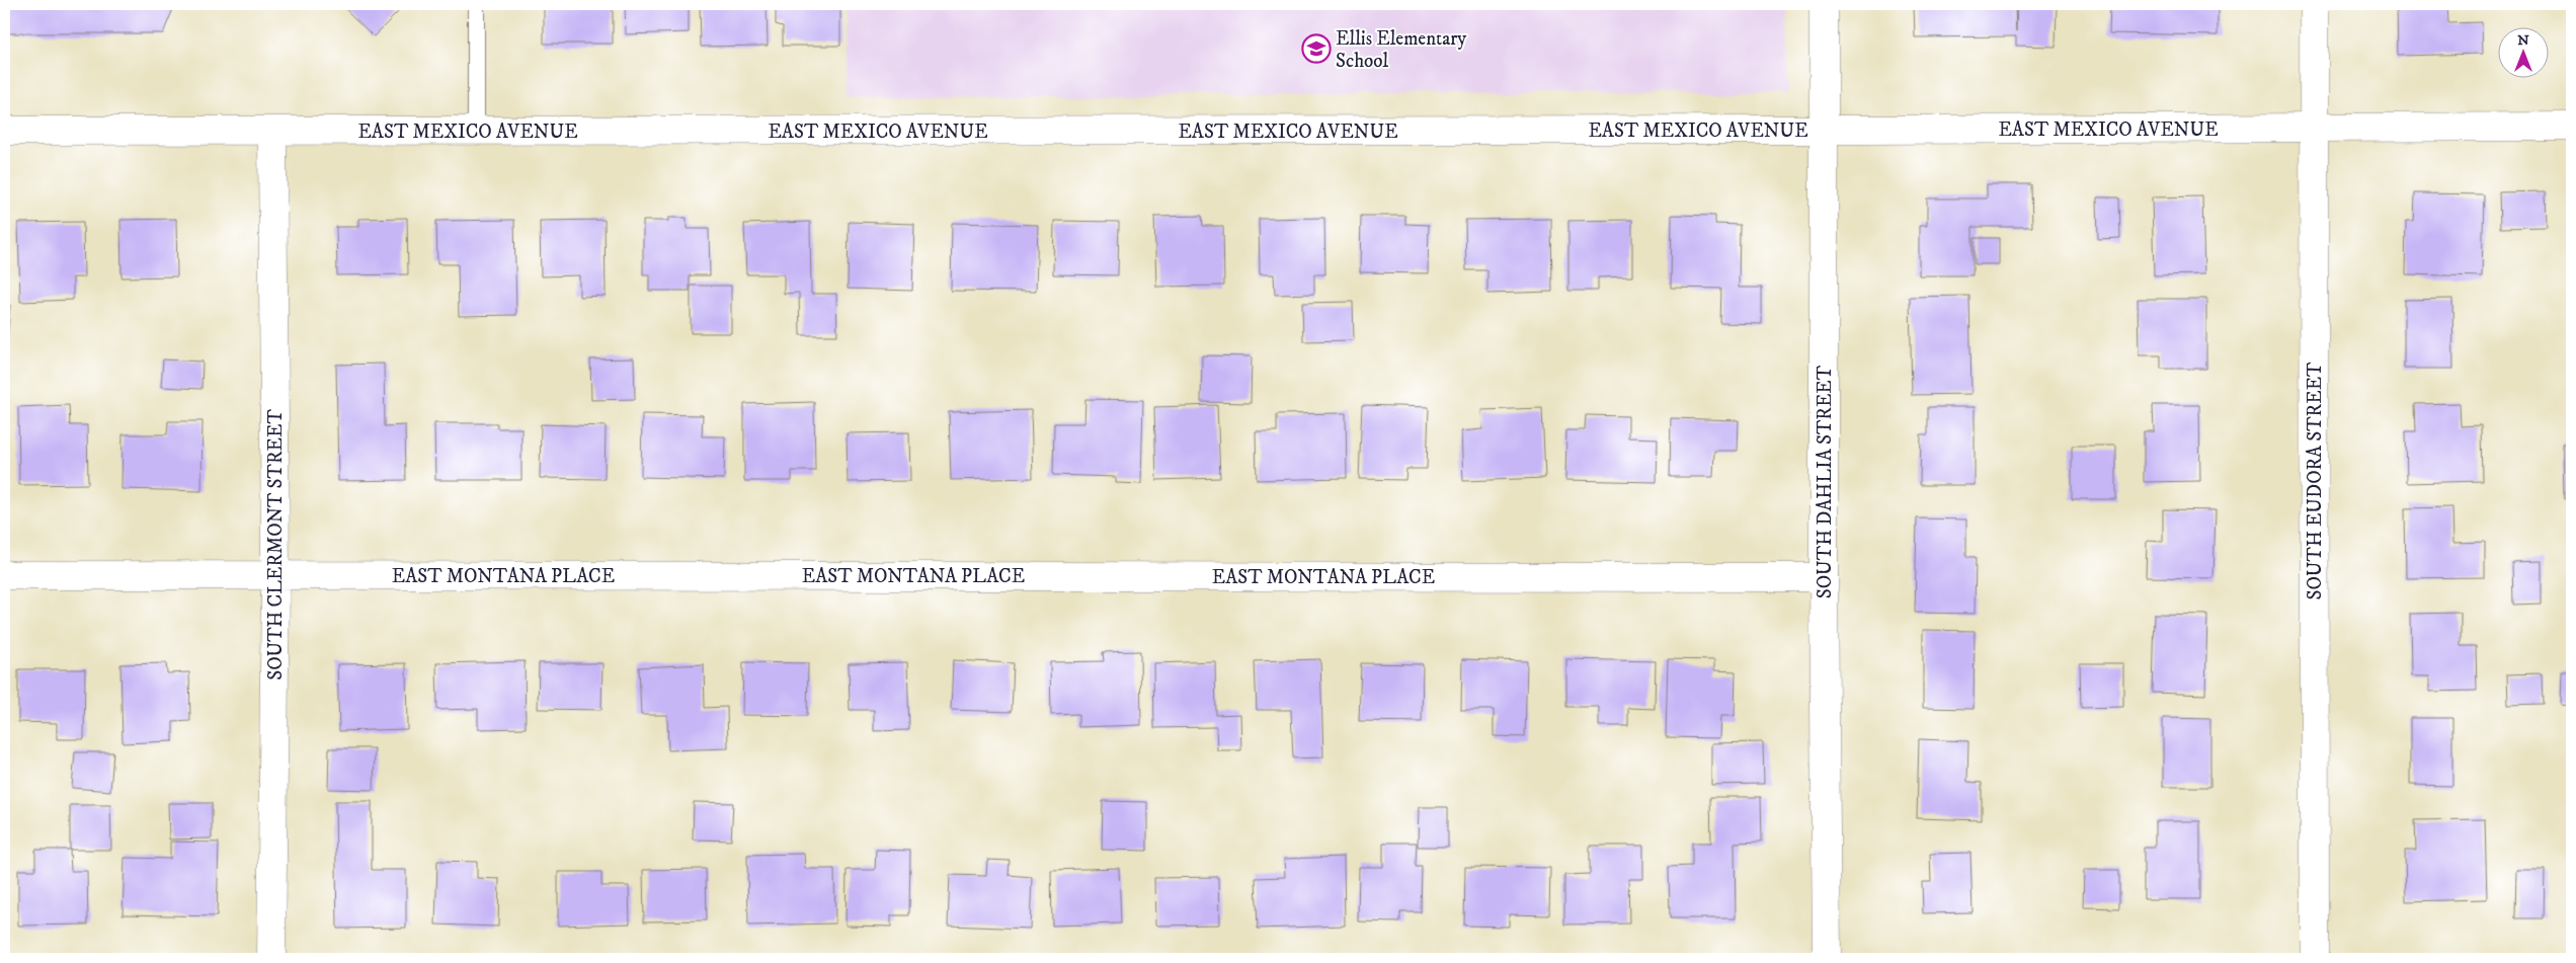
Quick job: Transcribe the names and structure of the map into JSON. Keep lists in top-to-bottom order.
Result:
{
  "streets": {
    "street": [
      "EAST MEXICO AVENUE",
      "SOUTH EUDORA STREET",
      "SOUTH DAHLIA STREET",
      "SOUTH CLERMONT STREET",
      "EAST MONTANA PLACE"
    ]
  },
  "crossings": [
    ["EAST MEXICO AVENUE", "SOUTH EUDORA STREET"],
    ["EAST MEXICO AVENUE", "SOUTH DAHLIA STREET"],
    ["EAST MEXICO AVENUE", "SOUTH CLERMONT STREET"],
    ["SOUTH DAHLIA STREET", "EAST MONTANA PLACE"],
    ["SOUTH CLERMONT STREET", "EAST MONTANA PLACE"]
  ],
  "places": {
    "school or university": ["Ellis Elementary School"]
  },
  "north": "top"
}
